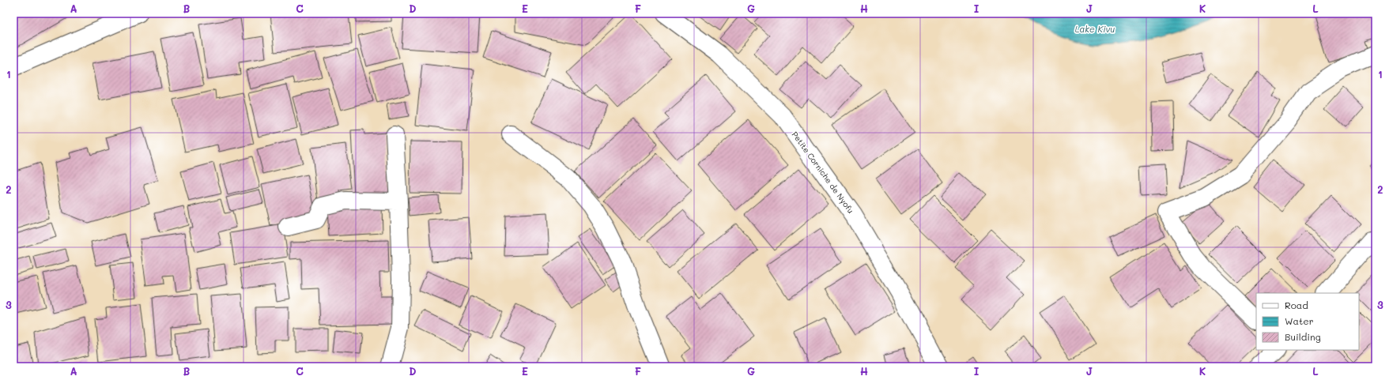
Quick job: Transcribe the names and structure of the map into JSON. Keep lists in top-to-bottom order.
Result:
{
  "streets": {
    "street": ["Petite Corniche de Nyofu"]
  },
  "water": ["Lake Kivu"],
  "legend": ["Road", "Water", "Building"],
  "grid": {
    "columns": [
      "A",
      "B",
      "C",
      "D",
      "E",
      "F",
      "G",
      "H",
      "I",
      "J",
      "K",
      "L"
    ],
    "rows": ["1", "2", "3"]
  }
}
